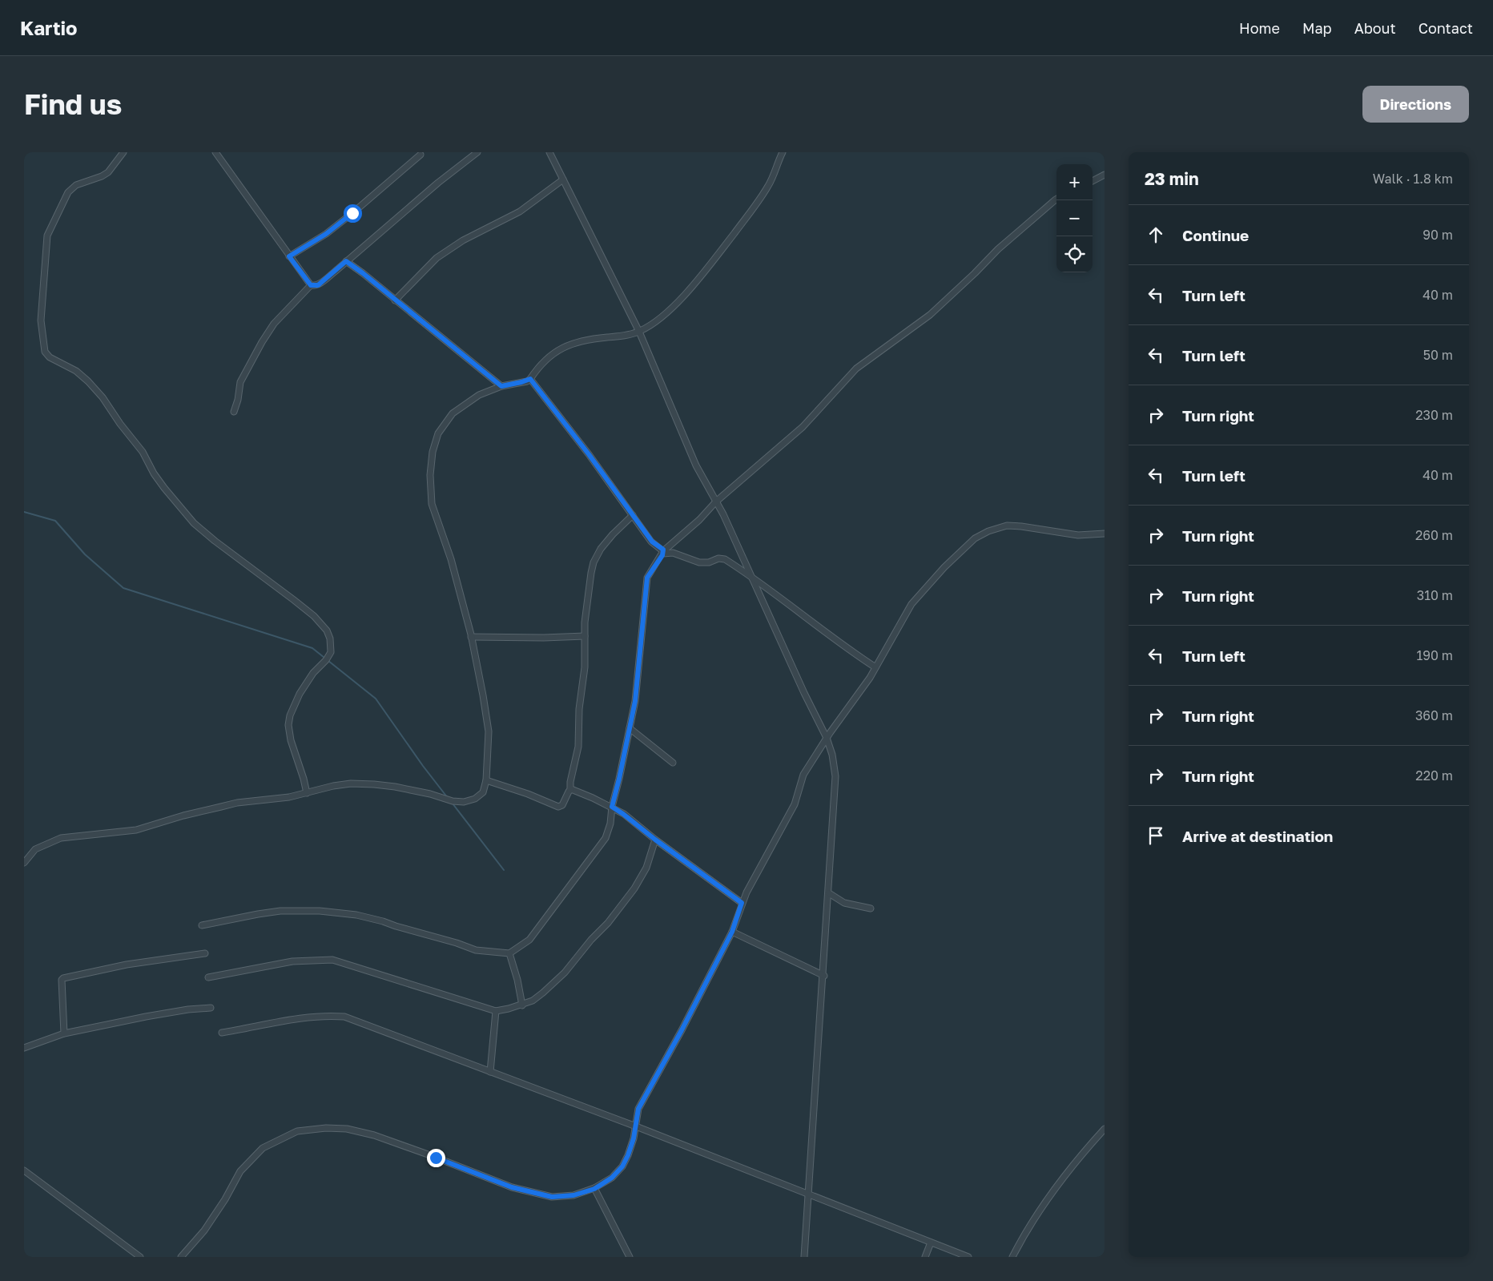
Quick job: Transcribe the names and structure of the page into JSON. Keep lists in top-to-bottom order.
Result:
{
  "page": {
    "header": "Kartio",
    "nav": [
      "Home",
      "Map",
      "About",
      "Contact"
    ],
    "buttons": "Directions",
    "title": "Find us",
    "heading": ["23 min", "Walk · 1.8 km"],
    "map_buttons": ["+", "−"],
    "list": [
      ["Continue", "90 m"],
      ["Turn left", "40 m"],
      ["Turn left", "50 m"],
      ["Turn right", "230 m"],
      ["Turn left", "40 m"],
      ["Turn right", "260 m"],
      ["Turn right", "310 m"],
      ["Turn left", "190 m"],
      ["Turn right", "360 m"],
      ["Turn right", "220 m"],
      "Arrive at destination"
    ]
  }
}
